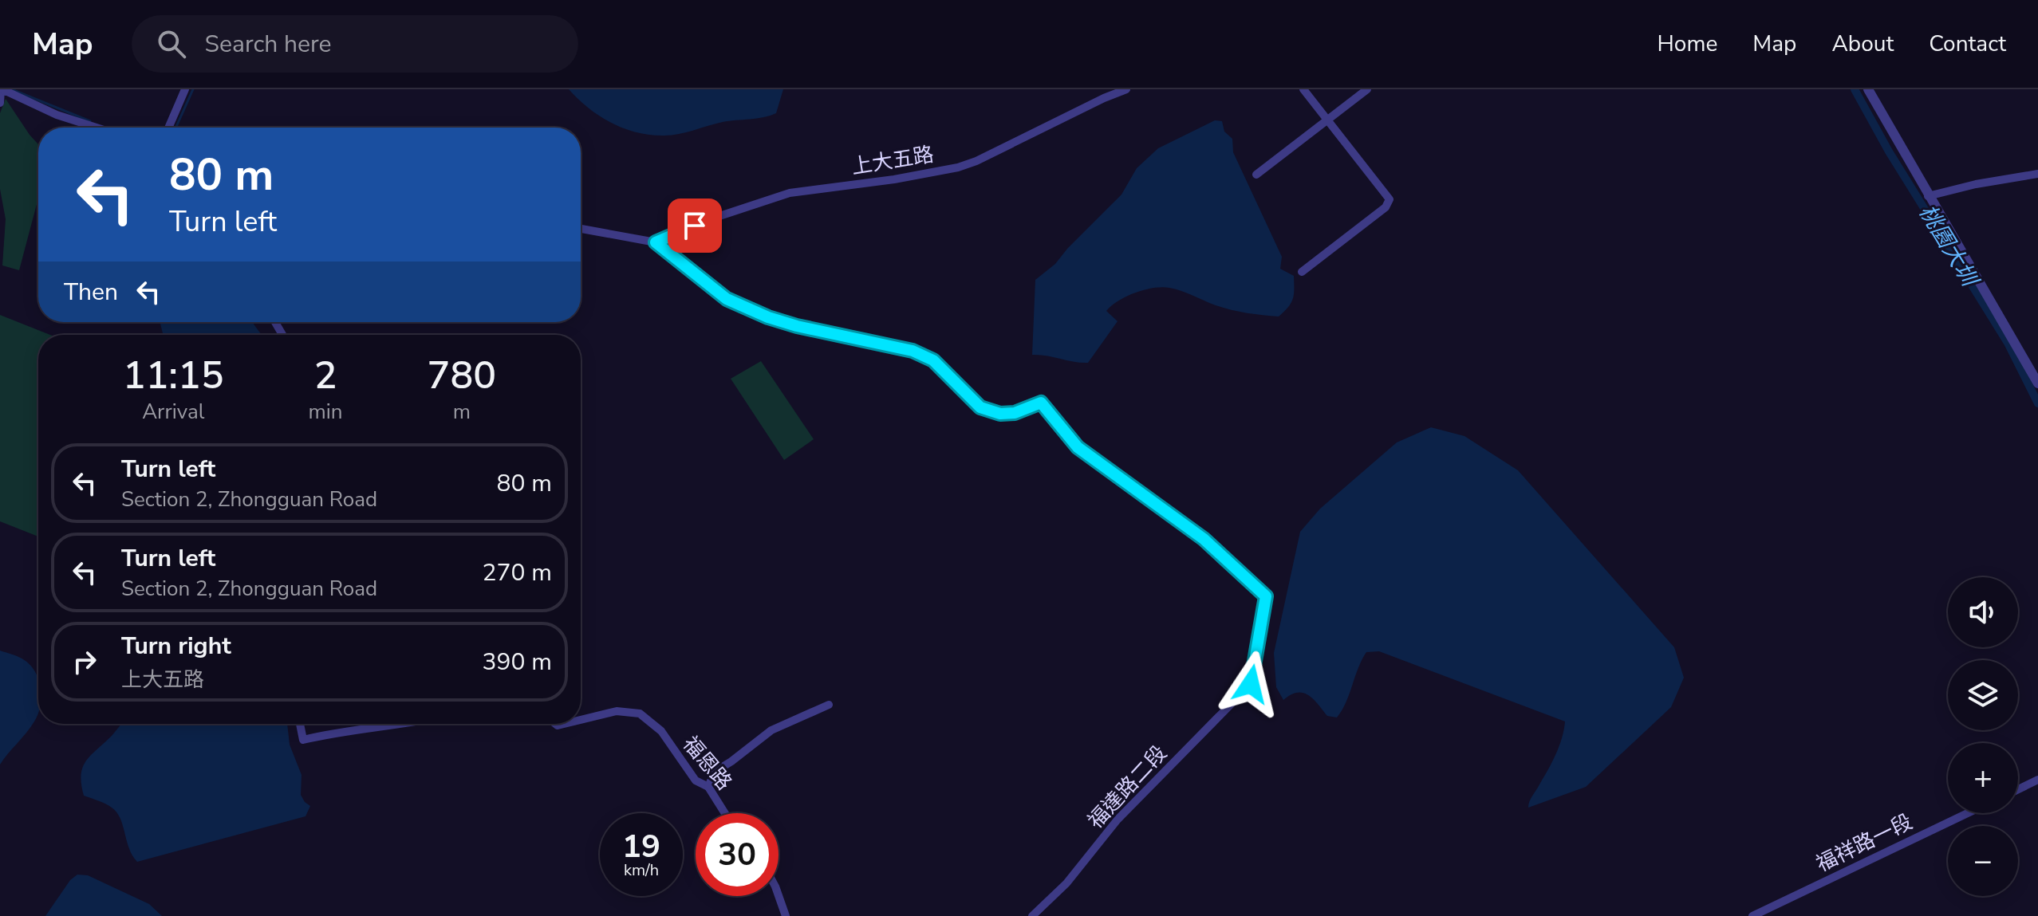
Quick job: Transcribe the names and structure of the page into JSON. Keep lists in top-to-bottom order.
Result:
{
  "streets": {
    "street": [
      "上大五路",
      "福恩路",
      "福達路二段",
      "福祥路一段"
    ]
  },
  "crossings": [
    ["上大五路", "福達路二段"]
  ],
  "water": ["桃園大圳"],
  "page": {
    "header": "Map",
    "search": "Search here",
    "nav": [
      "Home",
      "Map",
      "About",
      "Contact"
    ],
    "turn": ["80 m", "Turn left"],
    "then": "Then",
    "eta": [
      "11:15",
      "Arrival",
      "2",
      "min",
      "780",
      "m"
    ],
    "list": [
      {
        "name": "Turn left",
        "note": "Section 2, Zhongguan Road",
        "value": "80 m"
      },
      {
        "name": "Turn left",
        "note": "Section 2, Zhongguan Road",
        "value": "270 m"
      },
      {
        "name": "Turn right",
        "note": "上大五路",
        "value": "390 m"
      }
    ],
    "map_buttons": ["+", "−"],
    "speed": "19 km/h",
    "limit": "30"
  }
}
